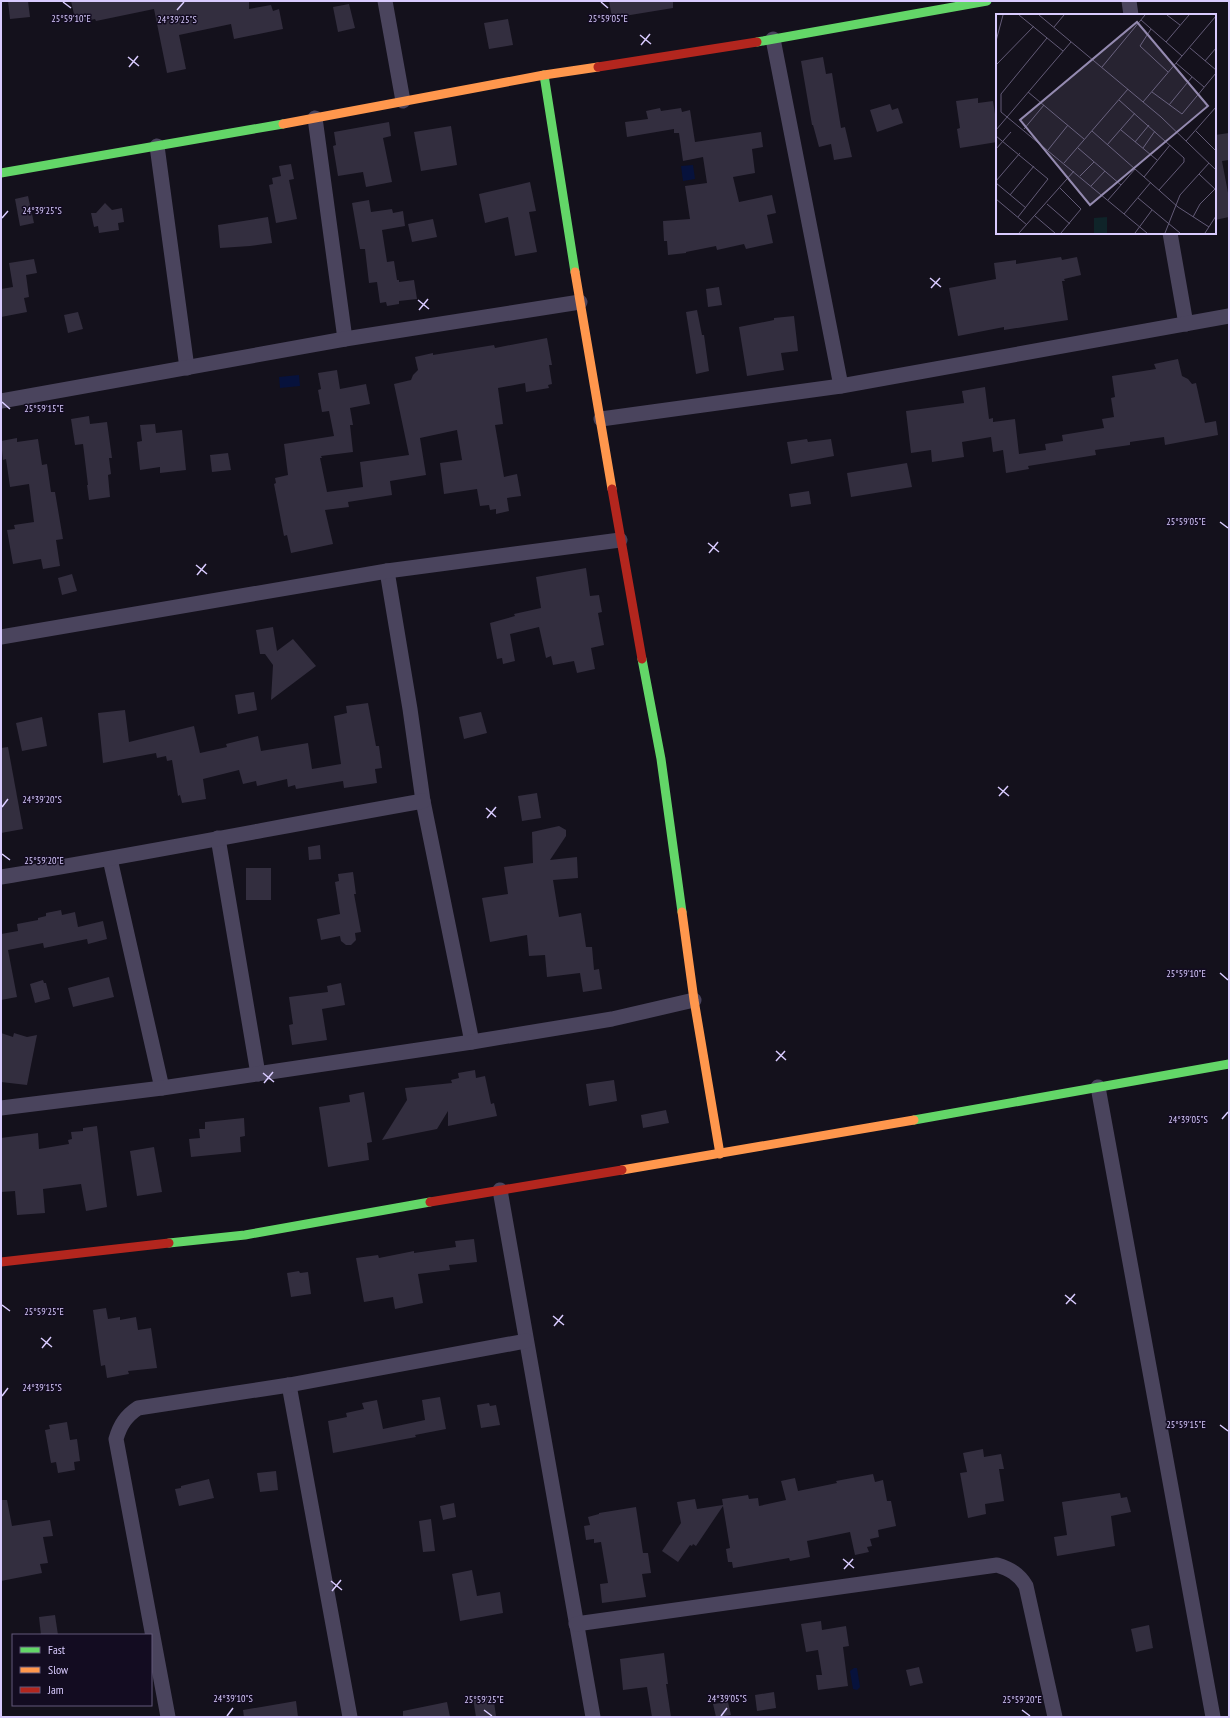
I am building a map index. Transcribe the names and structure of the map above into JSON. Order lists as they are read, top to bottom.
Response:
{
  "legend": ["Fast", "Slow", "Jam"],
  "coordinates": [
    "25°59'05\"E",
    "25°59'10\"E",
    "24°39'25\"S",
    "25°59'15\"E",
    "24°39'20\"S",
    "25°59'20\"E",
    "24°39'05\"S",
    "25°59'25\"E",
    "24°39'15\"S",
    "24°39'10\"S"
  ]
}
